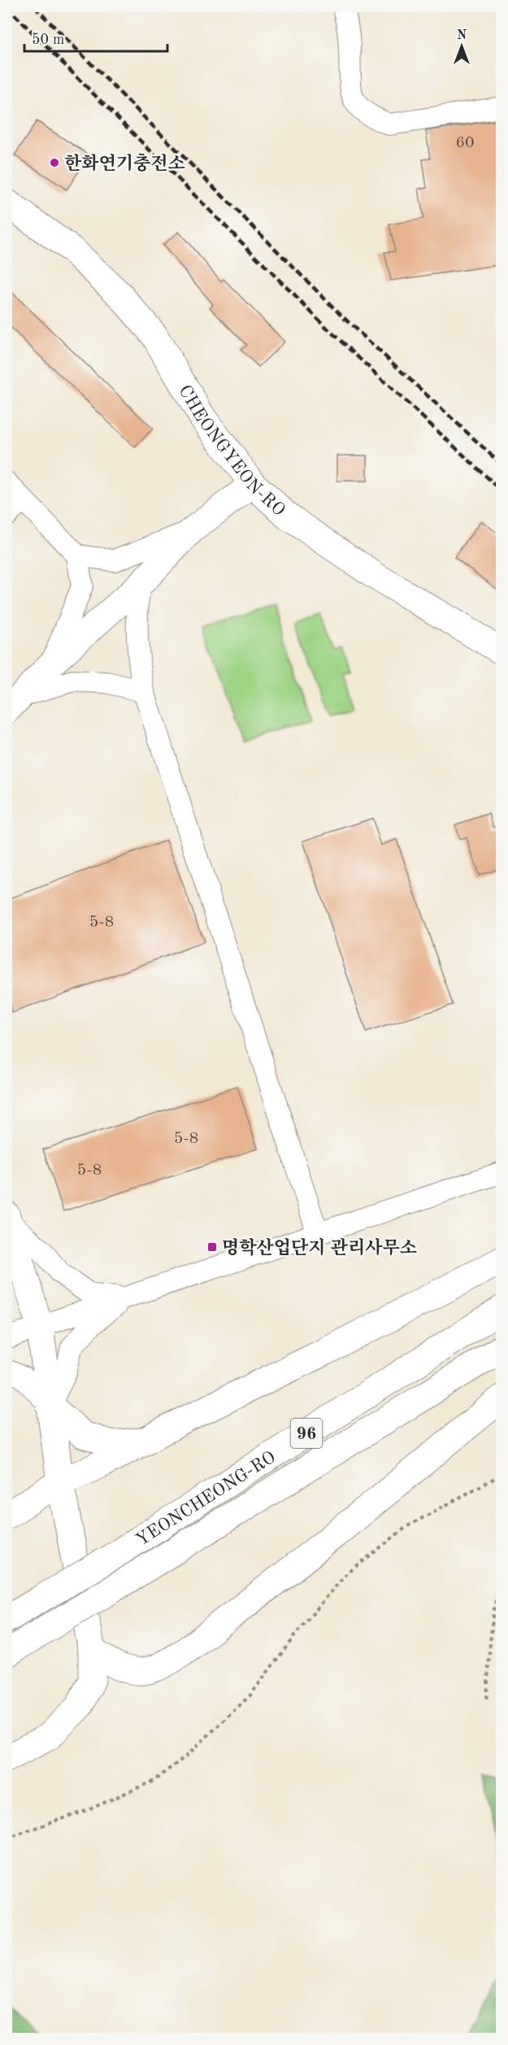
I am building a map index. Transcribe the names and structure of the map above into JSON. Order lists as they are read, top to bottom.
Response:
{
  "streets": {
    "main road": ["CHEONGYEON-RO", "96", "YEONCHEONG-RO"]
  },
  "places": {
    "other": ["한화연기충전소"],
    "transit": ["명학산업단지 관리사무소"]
  },
  "house_numbers": [
    "60",
    "5-8",
    "5-8",
    "5-8"
  ],
  "scale_bar": "50 m",
  "north": "top"
}
